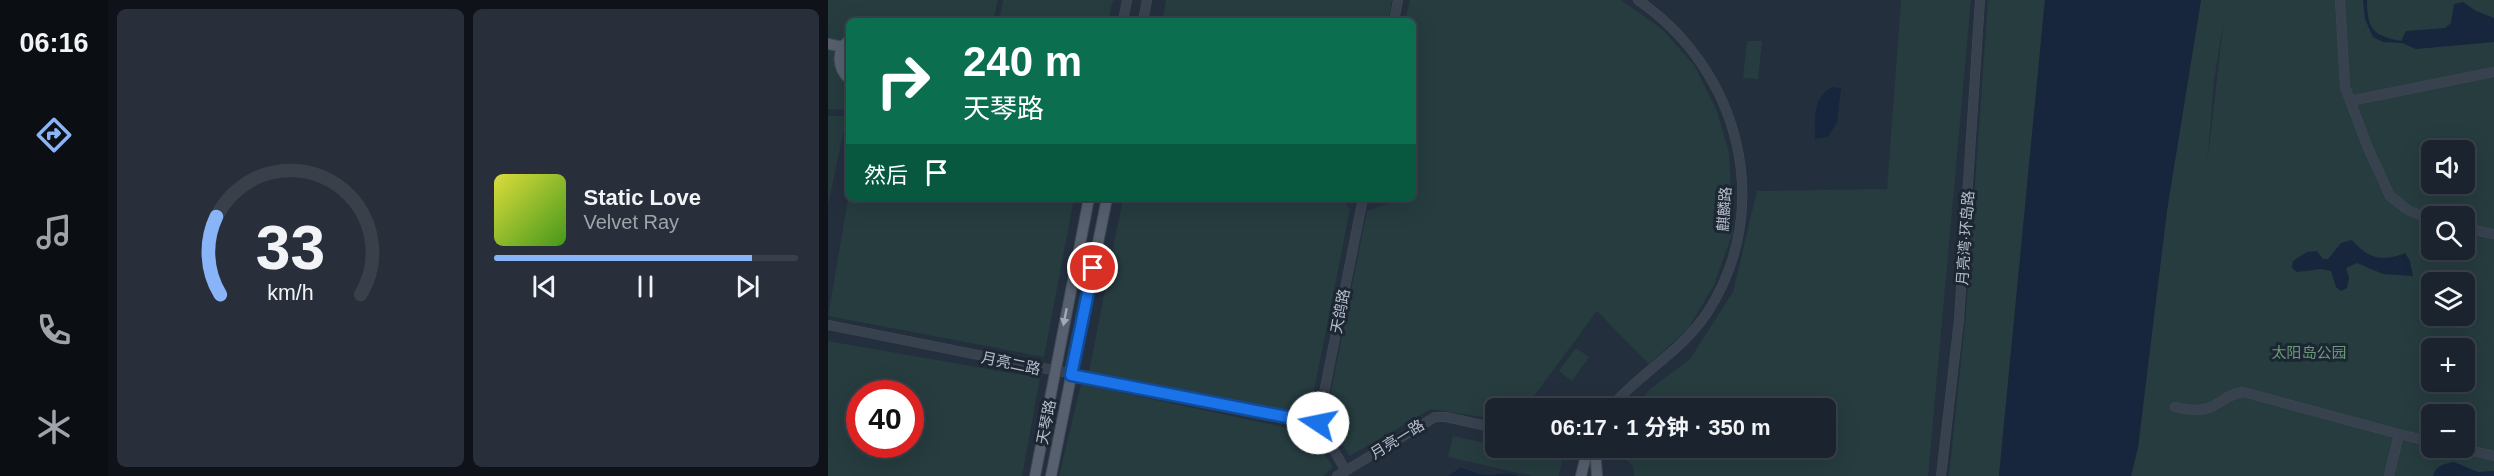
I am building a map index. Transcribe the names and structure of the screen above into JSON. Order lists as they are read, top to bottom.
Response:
{
  "streets": {
    "main road": ["天琴路"],
    "street": [
      "麒麟路",
      "月亮湾·环岛路",
      "天鸽路",
      "月亮二路",
      "月亮一路"
    ]
  },
  "crossings": [
    ["天鸽路", "月亮二路"],
    ["月亮二路", "天琴路"]
  ],
  "parks": ["太阳岛公园"],
  "page": {
    "tabs": "06:16",
    "turn": ["240 m", "天琴路"],
    "map_buttons": ["+", "−"],
    "then": "然后",
    "song": ["Static Love", "Velvet Ray"],
    "limit": "40",
    "trip": "06:17 · 1 分钟 · 350 m",
    "gauge": ["33", "km/h"]
  }
}
